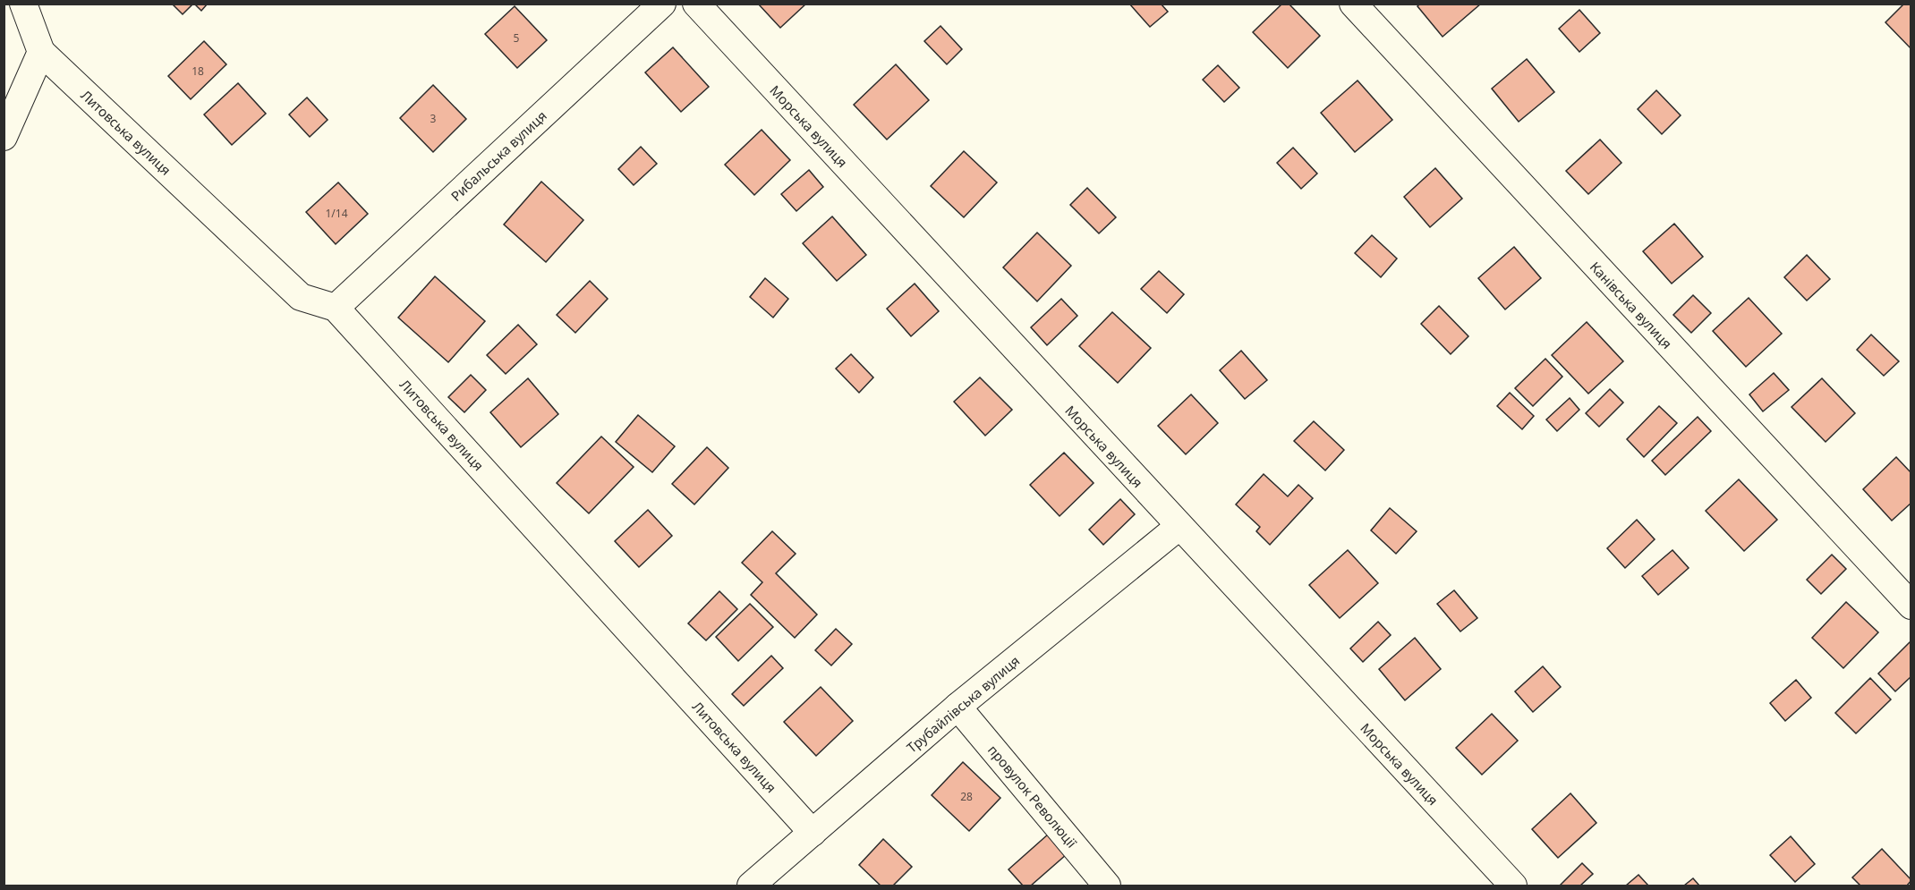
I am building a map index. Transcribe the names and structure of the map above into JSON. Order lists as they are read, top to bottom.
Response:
{
  "streets": {
    "street": [
      "Морська вулиця",
      "Литовська вулиця",
      "Рибальська вулиця",
      "Канівська вулиця",
      "Трубайлівська вулиця",
      "провулок Революції"
    ]
  },
  "crossings": [
    ["Морська вулиця", "Трубайлівська вулиця"],
    ["Литовська вулиця", "Рибальська вулиця"],
    ["Литовська вулиця", "Трубайлівська вулиця"],
    ["Трубайлівська вулиця", "провулок Революції"]
  ],
  "house_numbers": [
    "5",
    "18",
    "3",
    "1/14",
    "28"
  ]
}
